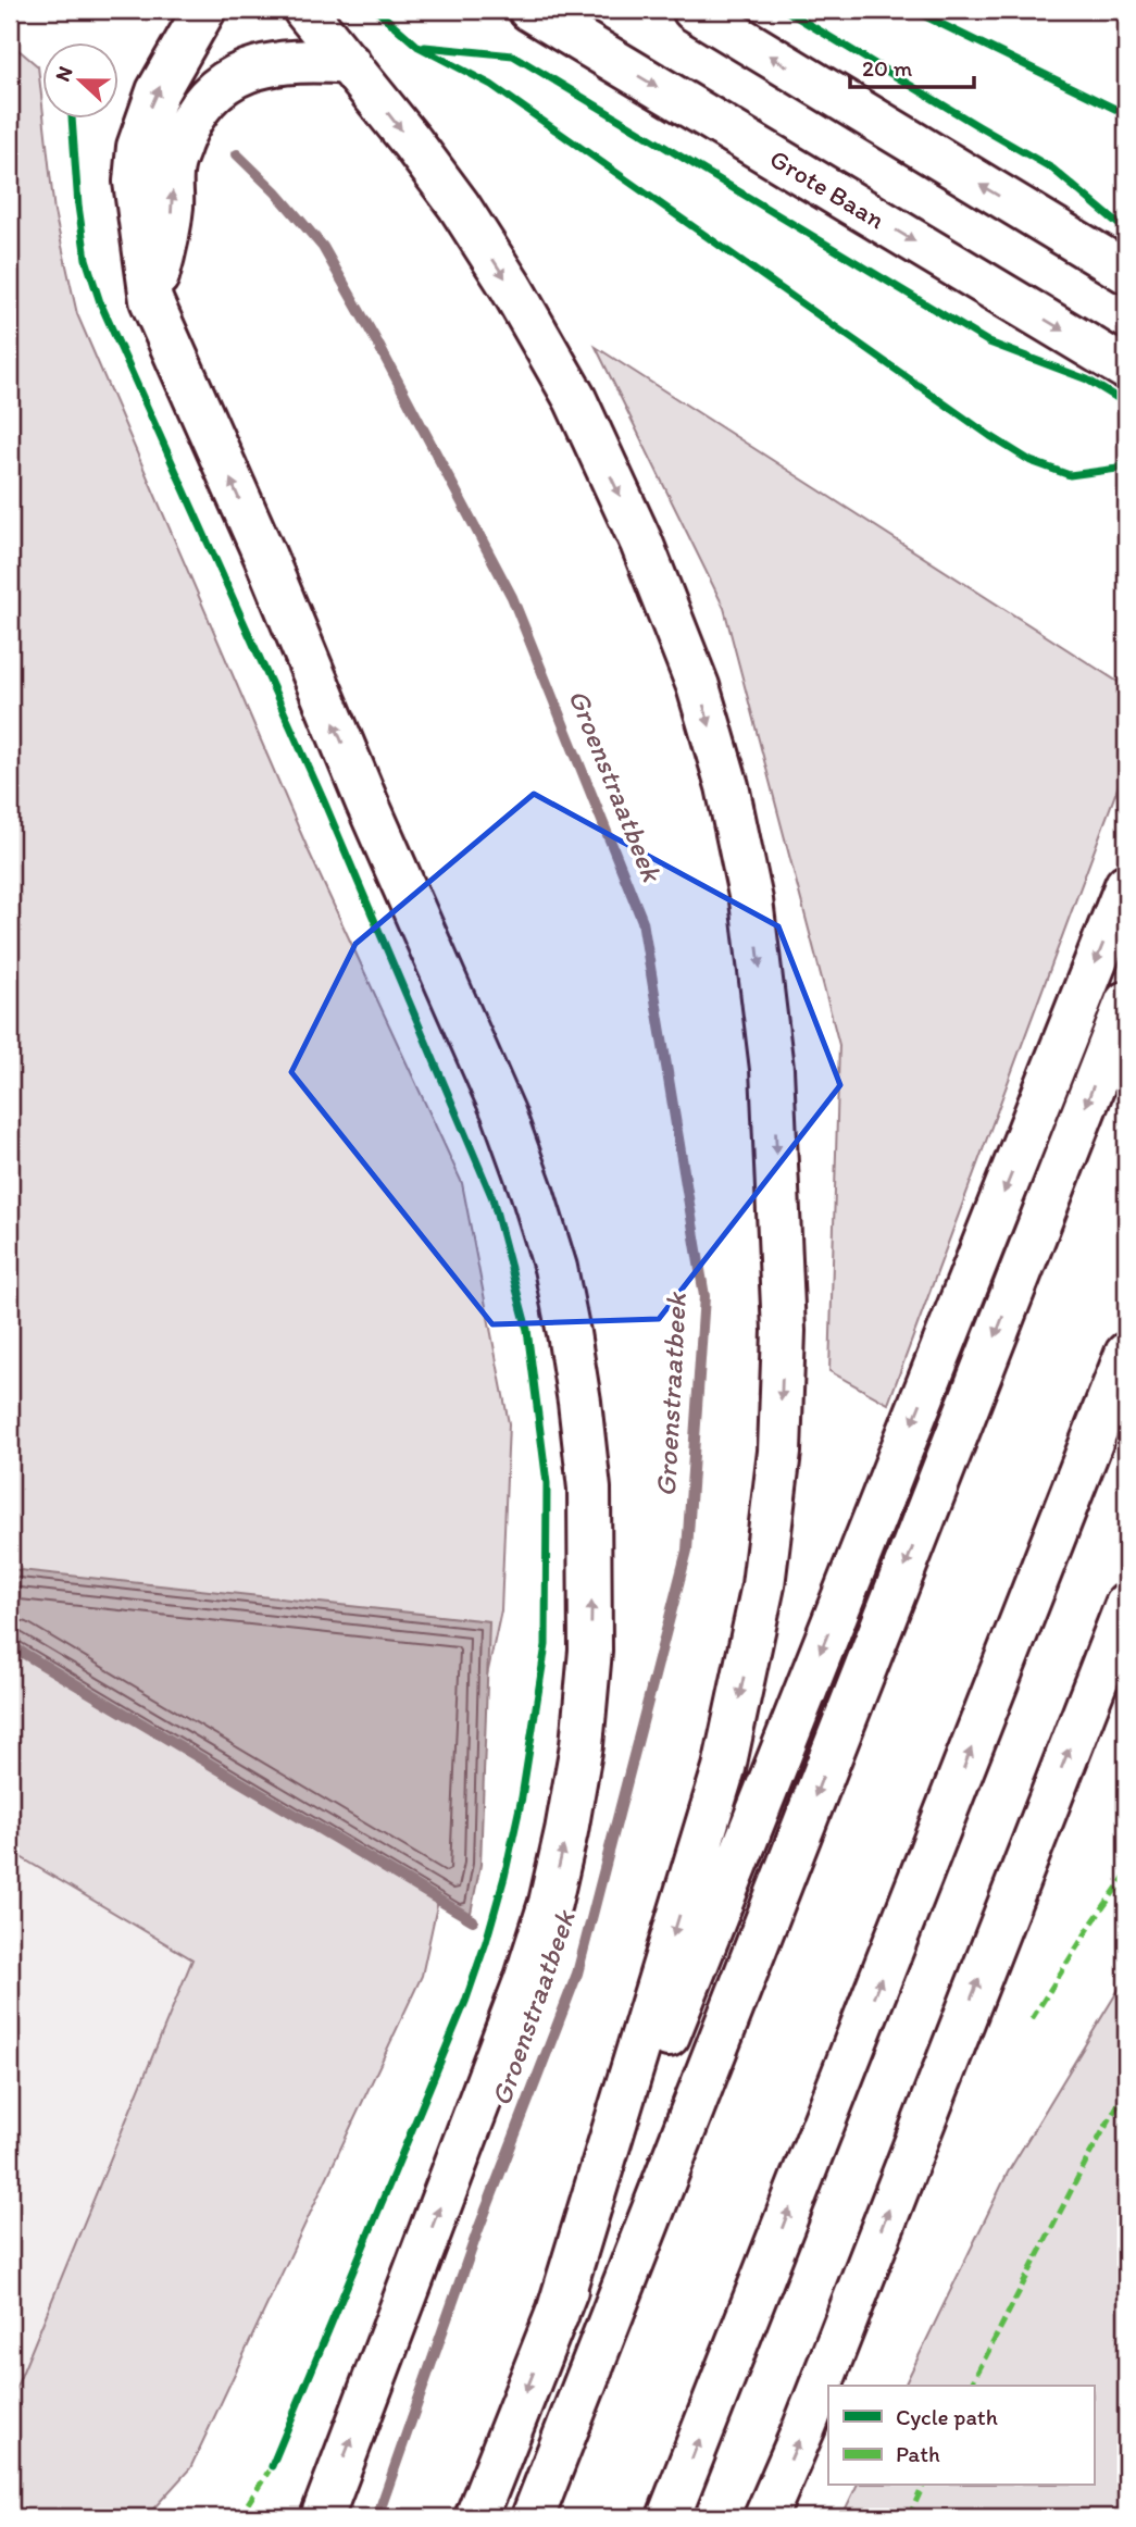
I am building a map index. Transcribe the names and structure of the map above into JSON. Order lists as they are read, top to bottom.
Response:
{
  "streets": {
    "main road": ["Grote Baan"]
  },
  "water": ["Groenstraatbeek"],
  "legend": ["Cycle path", "Path"],
  "scale_bar": "20 m",
  "north": "left"
}
